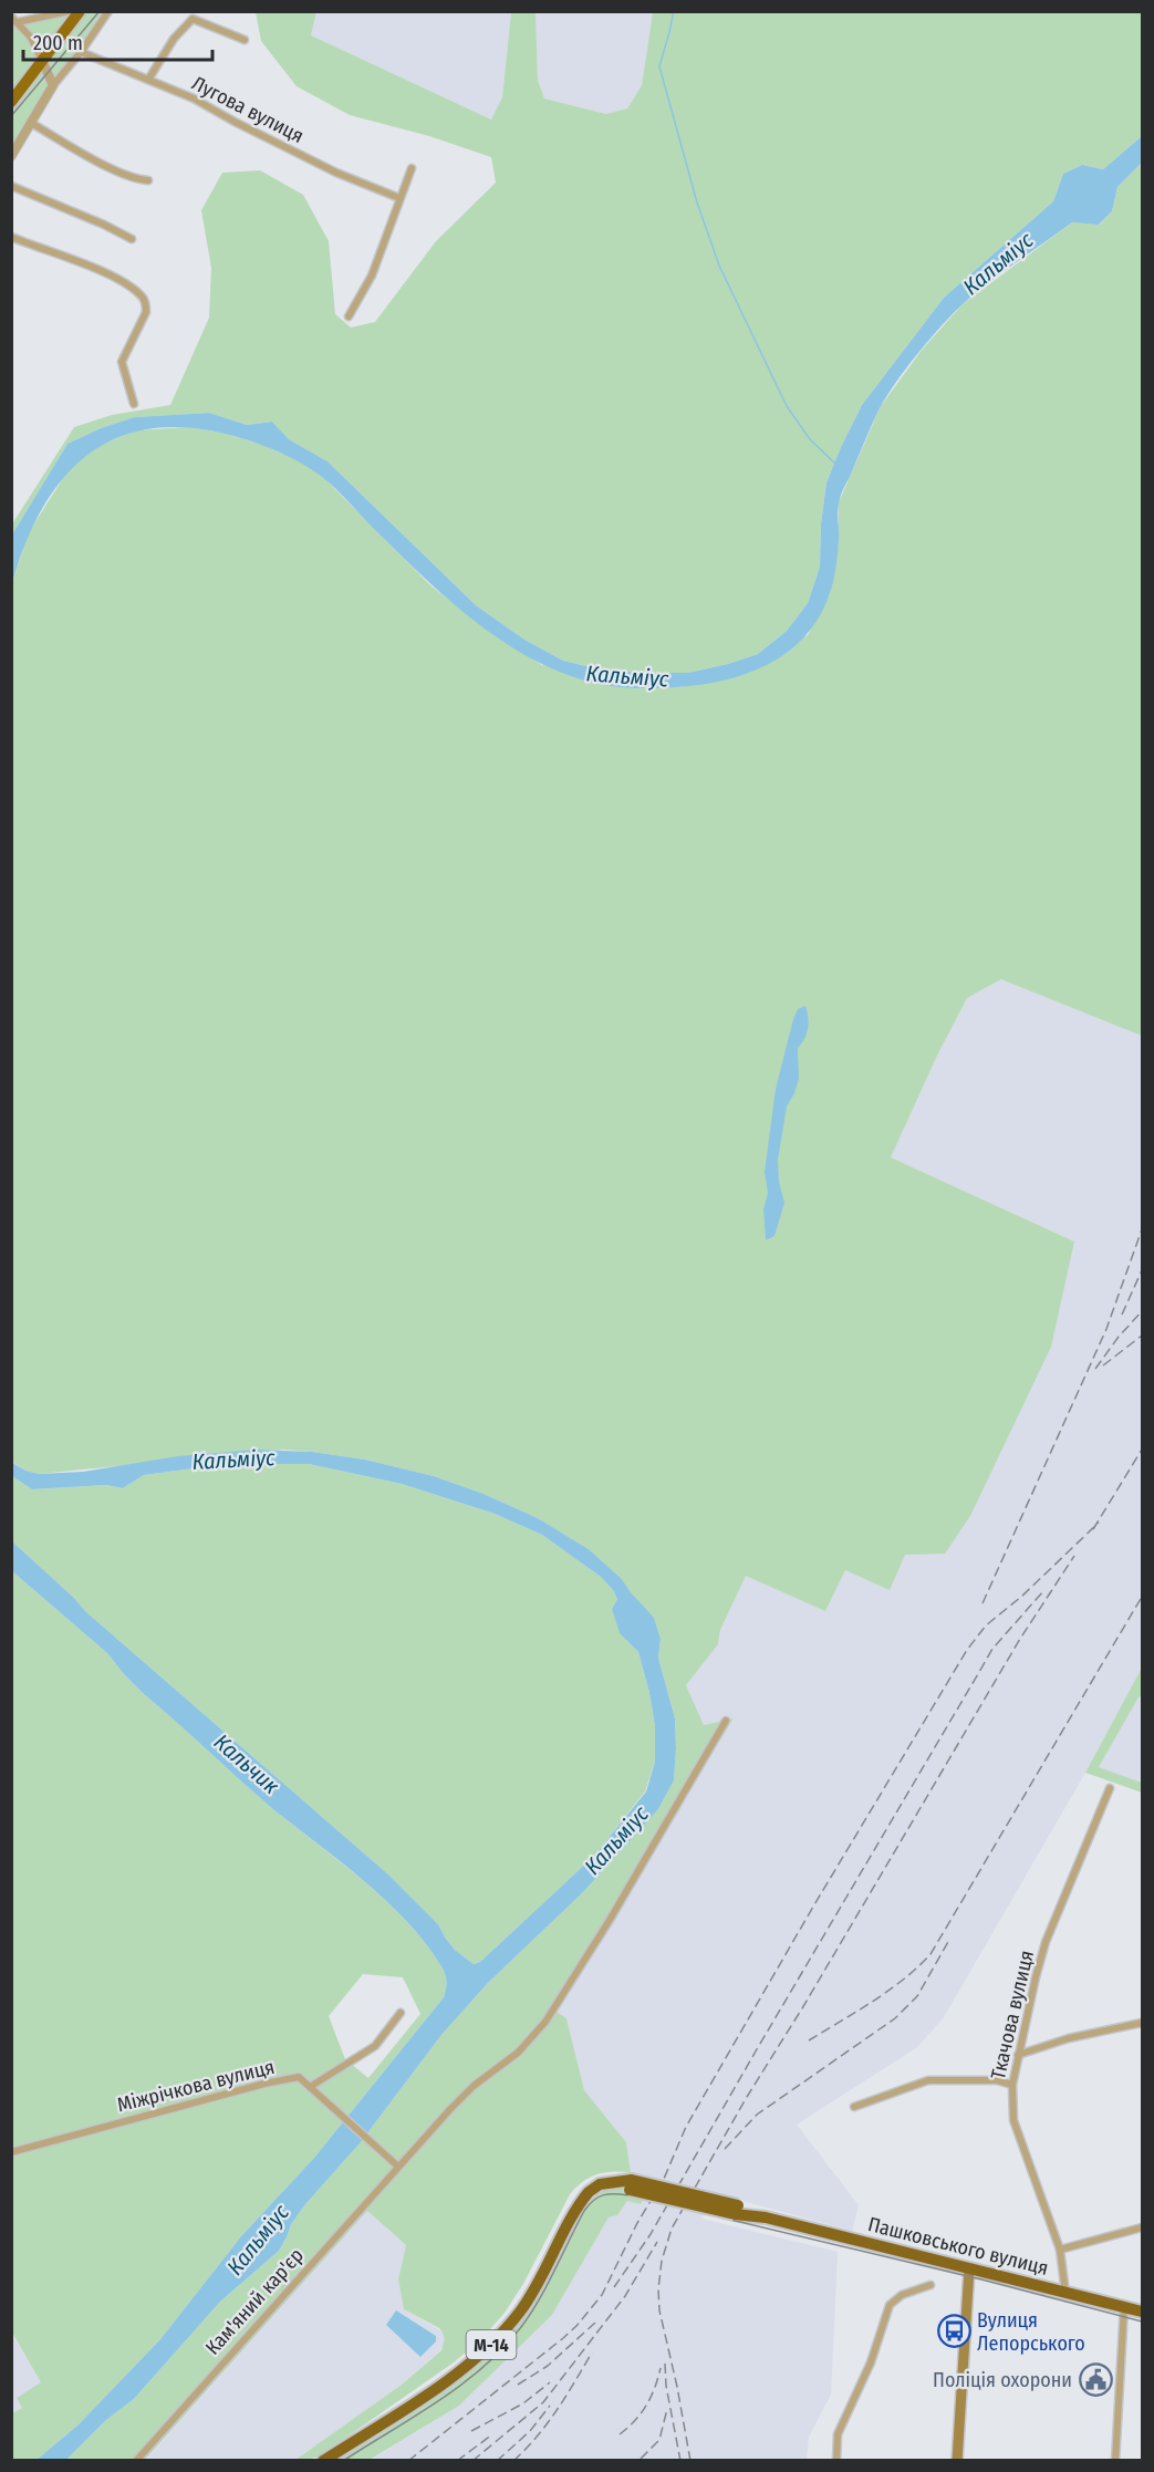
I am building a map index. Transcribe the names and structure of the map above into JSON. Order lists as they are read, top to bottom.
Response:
{
  "streets": {
    "highway": ["Пашковського вулиця", "М-14"],
    "street": [
      "Лугова вулиця",
      "Ткачова вулиця",
      "Міжрічкова вулиця",
      "Кам'яний кар'єр"
    ]
  },
  "crossings": [
    ["Ткачова вулиця", "Пашковського вулиця"]
  ],
  "water": ["Кальміус", "Кальчик"],
  "places": {
    "bus stop": ["Вулиця Лепорського"],
    "public building": ["Поліція охорони"]
  },
  "scale_bar": "200 m"
}
